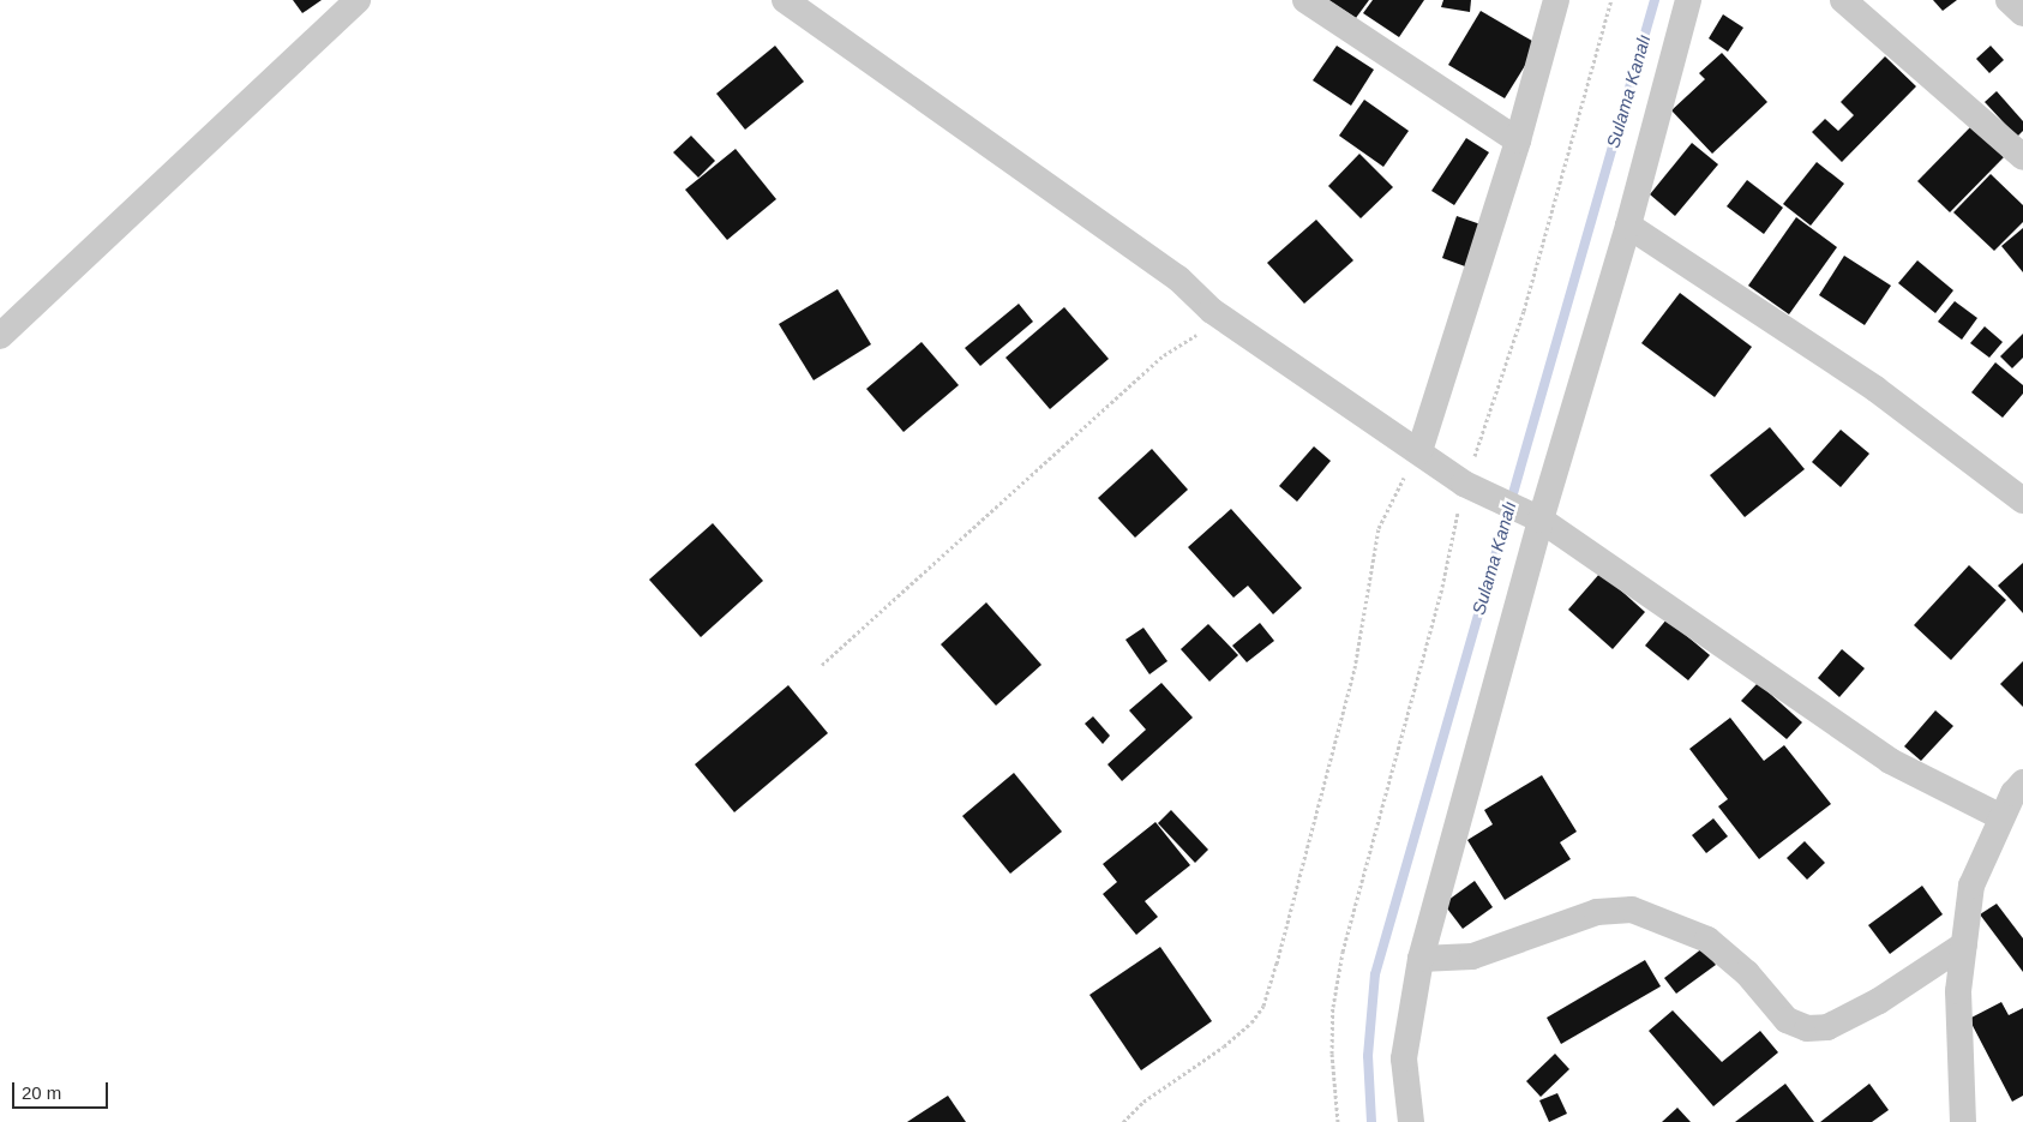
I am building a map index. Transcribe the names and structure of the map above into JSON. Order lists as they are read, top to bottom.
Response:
{
  "water": ["Sulama Kanalı"],
  "scale_bar": "20 m"
}
